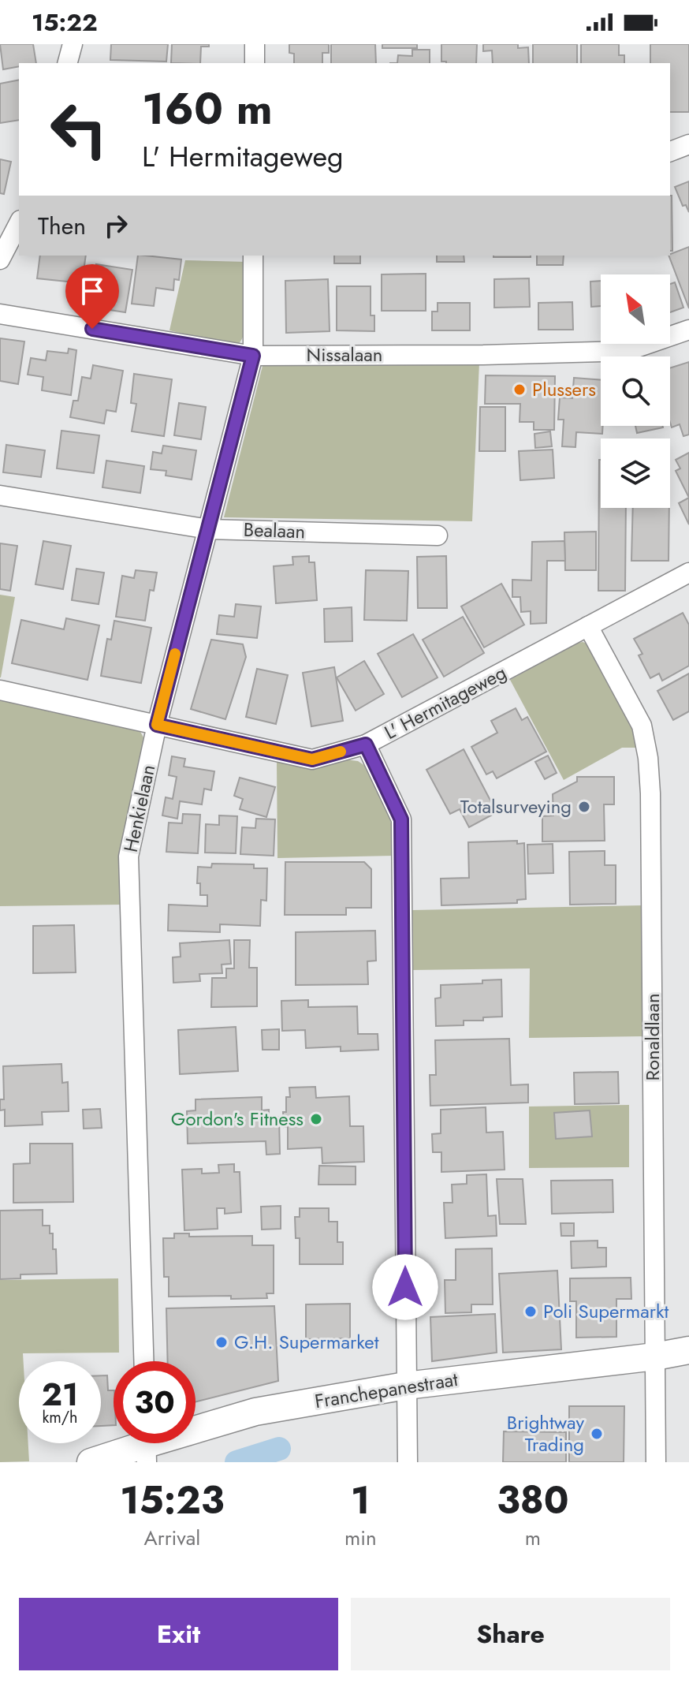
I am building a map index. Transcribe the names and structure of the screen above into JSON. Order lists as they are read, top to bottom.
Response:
{
  "streets": {
    "street": [
      "Nissalaan",
      "Bealaan",
      "L' Hermitageweg",
      "Henkielaan",
      "Ronaldlaan",
      "Franchepanestraat"
    ]
  },
  "crossings": [
    ["Nissalaan", "Henkielaan"],
    ["Bealaan", "Henkielaan"],
    ["L' Hermitageweg", "Henkielaan"],
    ["L' Hermitageweg", "Ronaldlaan"],
    ["Ronaldlaan", "Franchepanestraat"]
  ],
  "places": [
    "Plussers",
    "Totalsurveying",
    "Gordon's Fitness",
    "Poli Supermarkt",
    "G.H. Supermarket",
    "Brightway Trading"
  ],
  "north": "top left",
  "page": {
    "status": "15:22",
    "turn": ["160 m", "L' Hermitageweg"],
    "then": "Then",
    "speed": "21 km/h",
    "limit": "30",
    "eta": [
      "15:23",
      "Arrival",
      "1",
      "min",
      "380",
      "m"
    ],
    "buttons": ["Exit", "Share"]
  }
}
